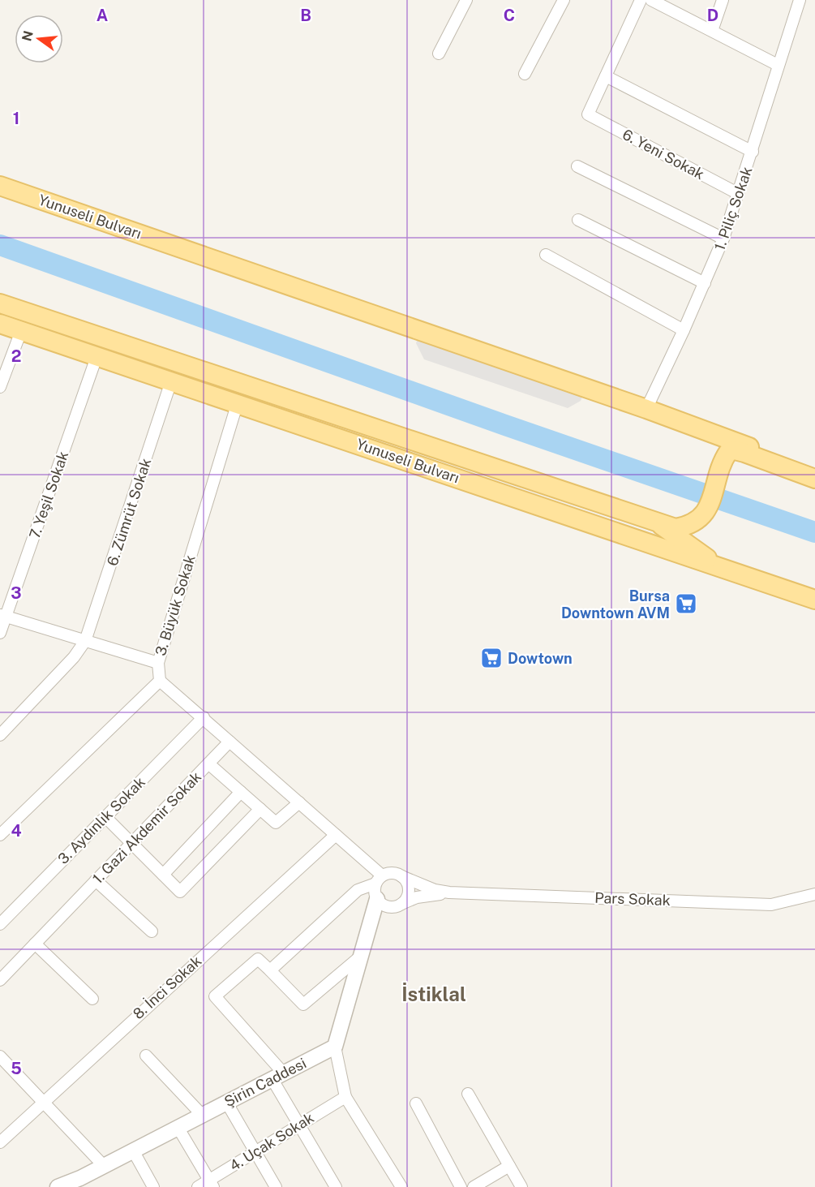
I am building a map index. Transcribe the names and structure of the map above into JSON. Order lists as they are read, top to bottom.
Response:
{
  "streets": {
    "main road": ["Yunuseli Bulvarı"],
    "street": [
      "6. Yeni Sokak",
      "1. Piliç Sokak",
      "7. Yeşil Sokak",
      "6. Zümrüt Sokak",
      "3. Büyük Sokak",
      "3. Aydınlık Sokak",
      "1. Gazi Akdemir Sokak",
      "Pars Sokak",
      "8. İnci Sokak",
      "Şirin Caddesi",
      "4. Uçak Sokak"
    ]
  },
  "crossings": [
    ["6. Yeni Sokak", "1. Piliç Sokak"],
    ["1. Piliç Sokak", "Yunuseli Bulvarı"],
    ["Yunuseli Bulvarı", "7. Yeşil Sokak"],
    ["Yunuseli Bulvarı", "6. Zümrüt Sokak"],
    ["Yunuseli Bulvarı", "3. Büyük Sokak"]
  ],
  "districts": ["İstiklal"],
  "places": {
    "supermarket": ["Bursa Downtown AVM", "Dowtown"]
  },
  "north": "left",
  "grid": {
    "columns": [
      "A",
      "B",
      "C",
      "D"
    ],
    "rows": [
      "1",
      "2",
      "3",
      "4",
      "5"
    ]
  }
}
